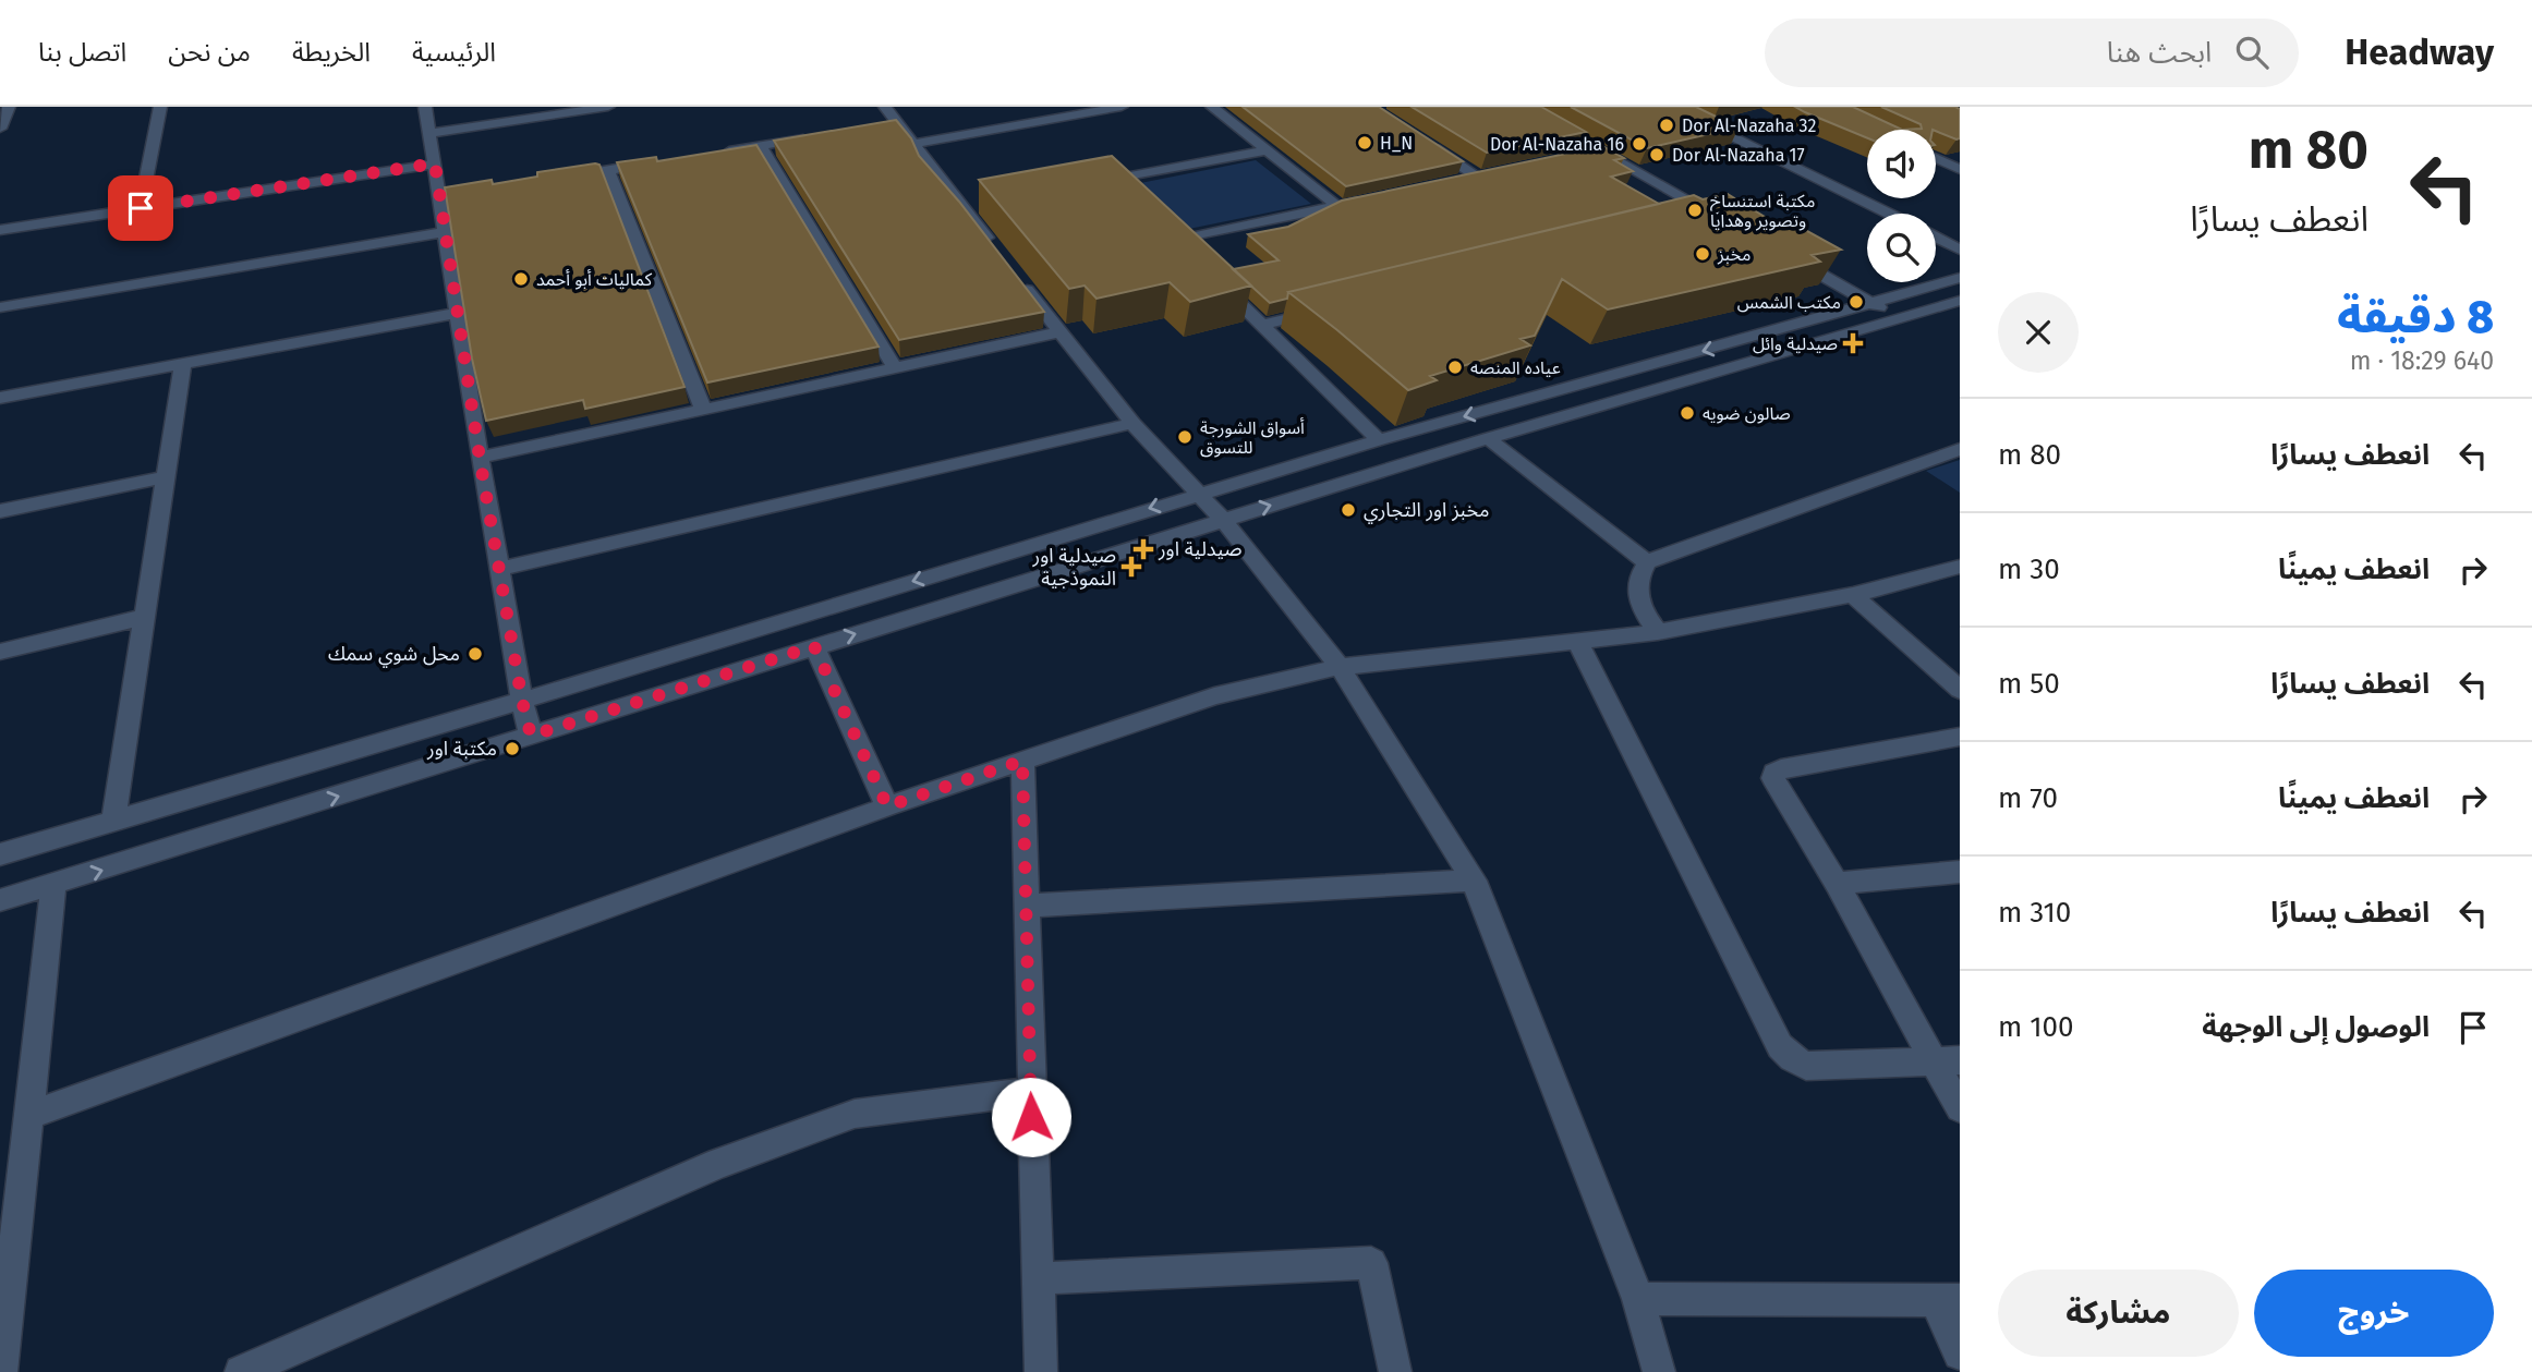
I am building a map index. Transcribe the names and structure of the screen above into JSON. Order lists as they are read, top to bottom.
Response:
{
  "places": {
    "other": [
      "Dor Al-Nazaha 32",
      "H_N",
      "Dor Al-Nazaha 16",
      "Dor Al-Nazaha 17",
      "مكتبة استنساخ وتصوير وهدايا",
      "مخبز",
      "كماليات أبو أحمد",
      "مكتب الشمس",
      "عياده المنصه",
      "صالون ضويه",
      "أسواق الشورجة للتسوق",
      "مخبز اور التجاري",
      "محل شوي سمك",
      "مكتبة اور"
    ],
    "health": ["صيدلية وائل", "صيدلية اور", "صيدلية اور النموذجية"]
  },
  "page": {
    "header": "Headway",
    "search": "ابحث هنا",
    "nav": [
      "الرئيسية",
      "الخريطة",
      "من نحن",
      "اتصل بنا"
    ],
    "turn": ["80 m", "انعطف يسارًا"],
    "heading": ["8 دقيقة", "640 m · 18:29"],
    "list": [
      {
        "name": "انعطف يسارًا",
        "value": "80 m"
      },
      {
        "name": "انعطف يمينًا",
        "value": "30 m"
      },
      {
        "name": "انعطف يسارًا",
        "value": "50 m"
      },
      {
        "name": "انعطف يمينًا",
        "value": "70 m"
      },
      {
        "name": "انعطف يسارًا",
        "value": "310 m"
      },
      {
        "name": "الوصول إلى الوجهة",
        "value": "100 m"
      }
    ],
    "buttons": ["خروج", "مشاركة"]
  }
}
